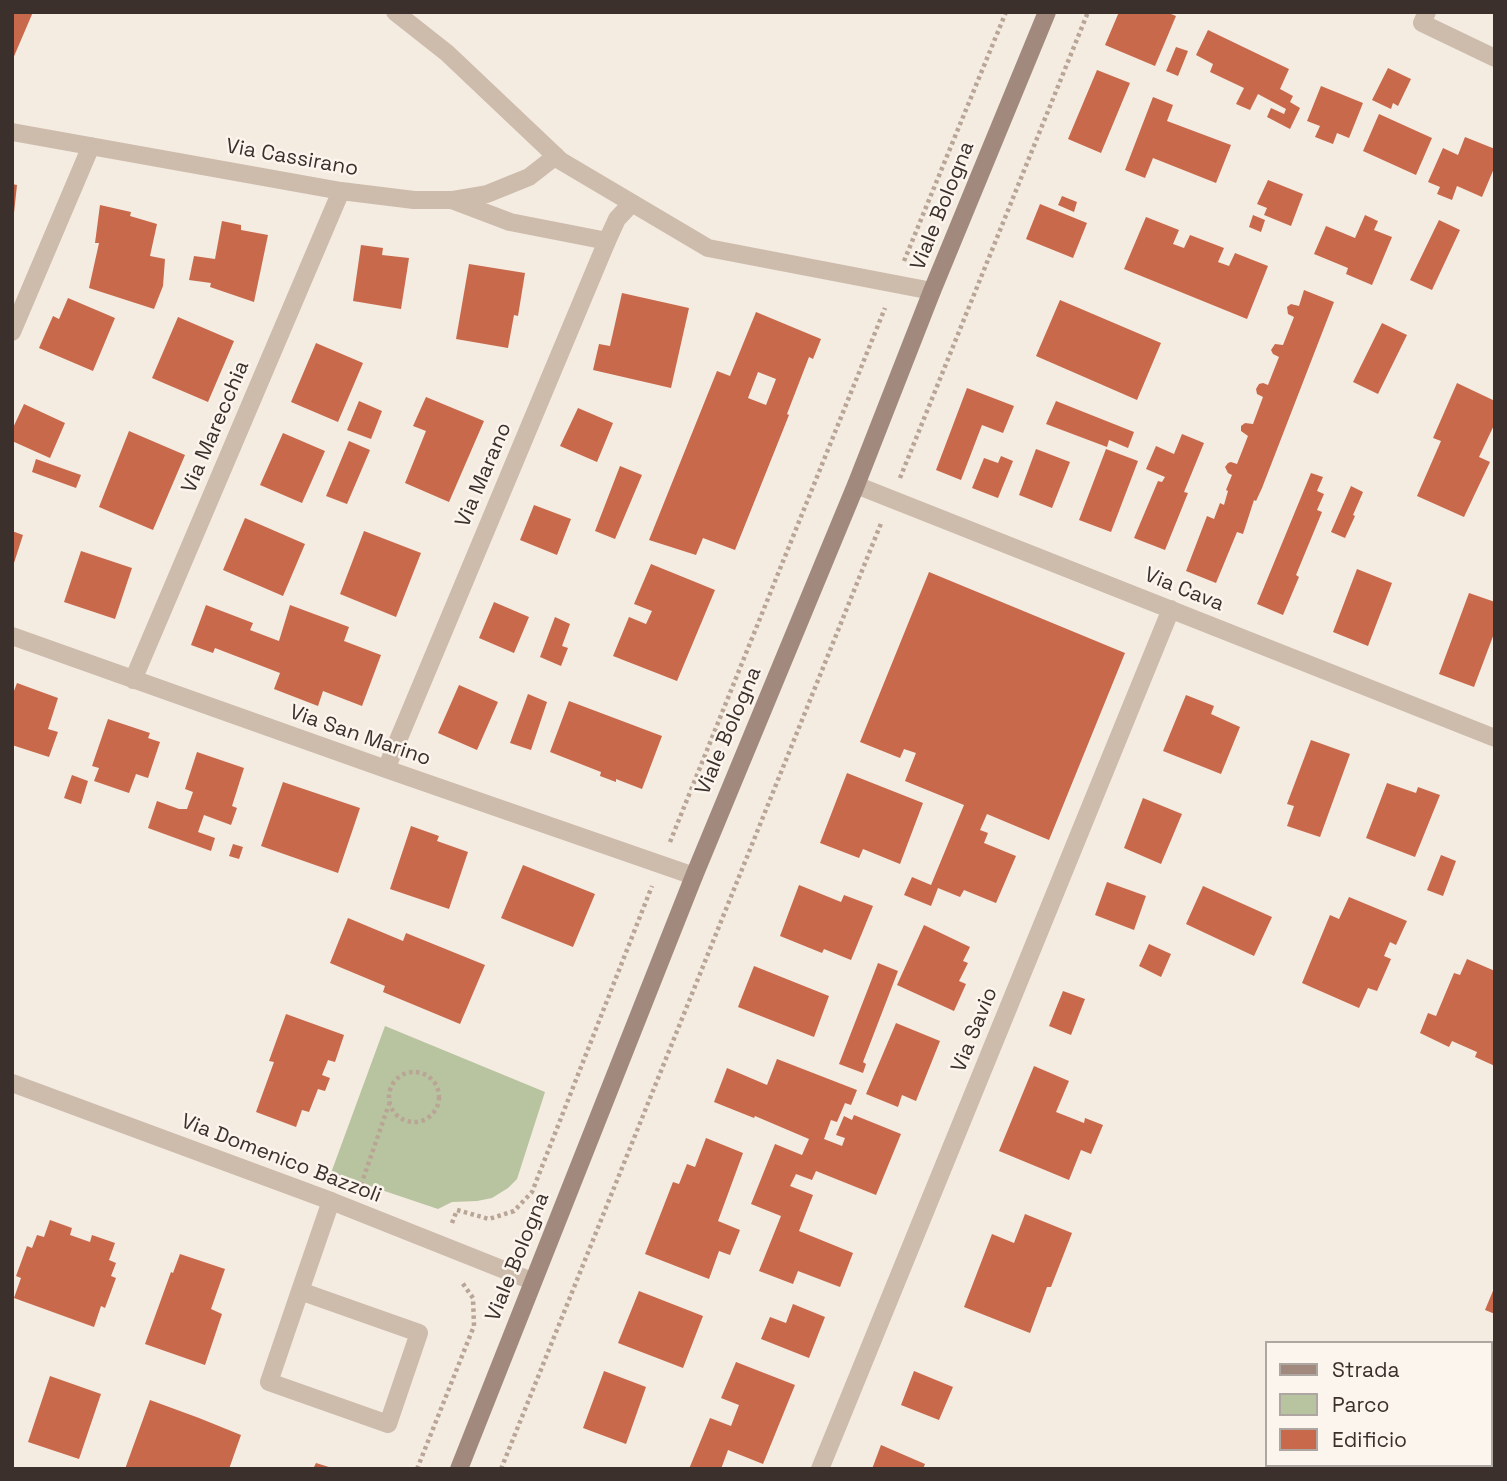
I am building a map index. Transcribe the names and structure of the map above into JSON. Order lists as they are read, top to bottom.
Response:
{
  "streets": {
    "main road": ["Viale Bologna"],
    "street": [
      "Via Cassirano",
      "Via Marecchia",
      "Via Marano",
      "Via Cava",
      "Via San Marino",
      "Via Savio",
      "Via Domenico Bazzoli"
    ]
  },
  "crossings": [
    ["Via Cassirano", "Via Marecchia"],
    ["Viale Bologna", "Via Cava"],
    ["Viale Bologna", "Via San Marino"],
    ["Viale Bologna", "Via Domenico Bazzoli"],
    ["Via Marecchia", "Via San Marino"],
    ["Via Marano", "Via San Marino"],
    ["Via Cava", "Via Savio"]
  ],
  "legend": ["Strada", "Parco", "Edificio"]
}
